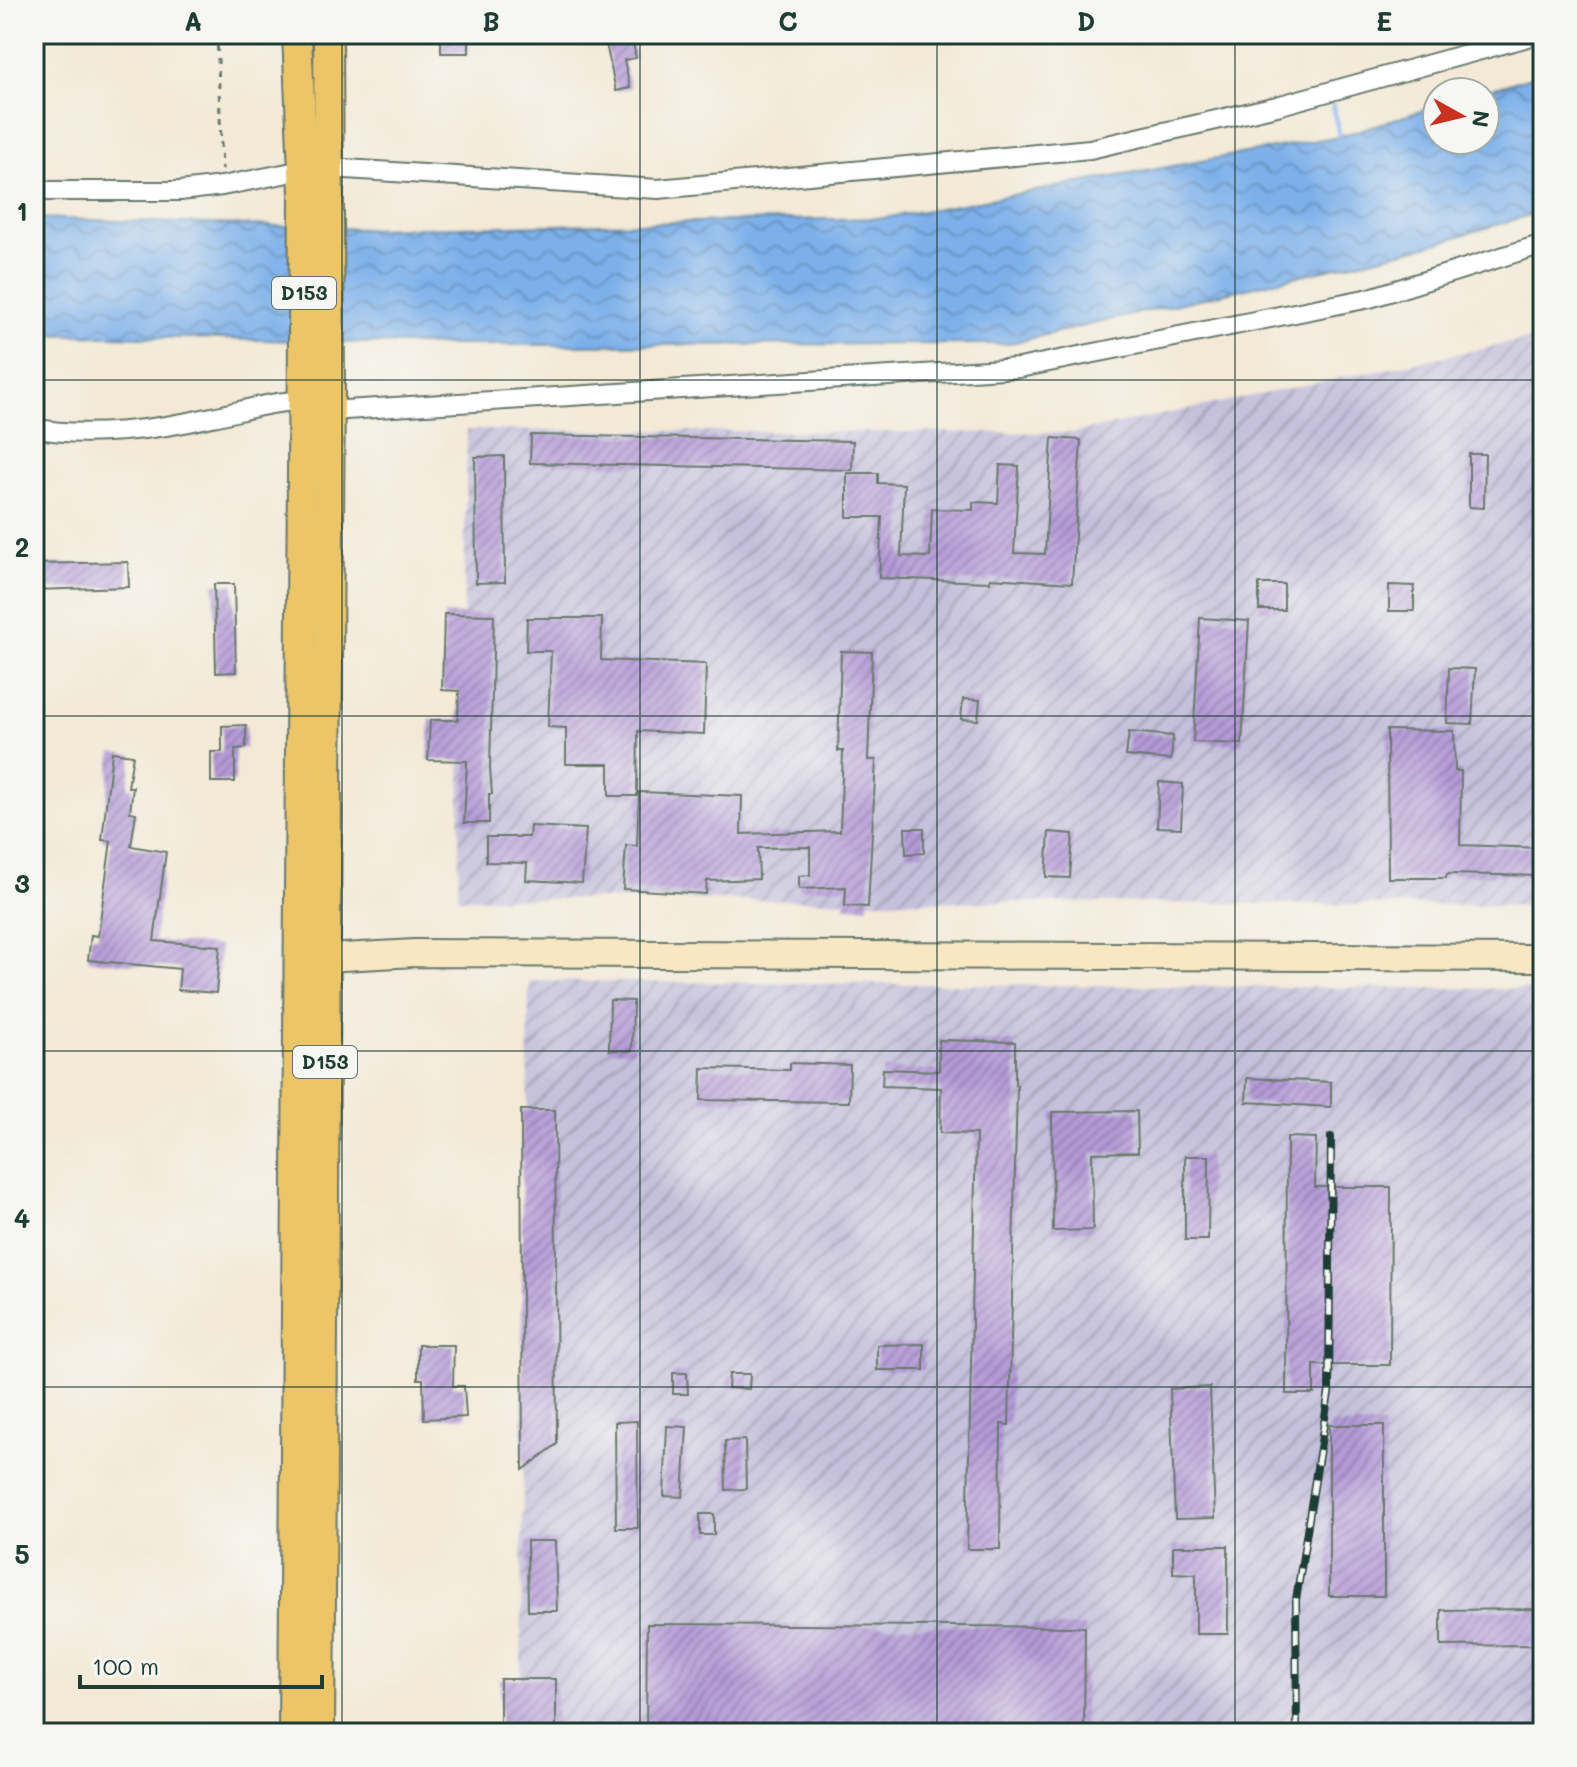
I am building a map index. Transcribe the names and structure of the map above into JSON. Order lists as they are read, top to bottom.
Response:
{
  "streets": {
    "main road": ["D153"]
  },
  "scale_bar": "100 m",
  "north": "right",
  "grid": {
    "columns": [
      "A",
      "B",
      "C",
      "D",
      "E"
    ],
    "rows": [
      "1",
      "2",
      "3",
      "4",
      "5"
    ]
  }
}
